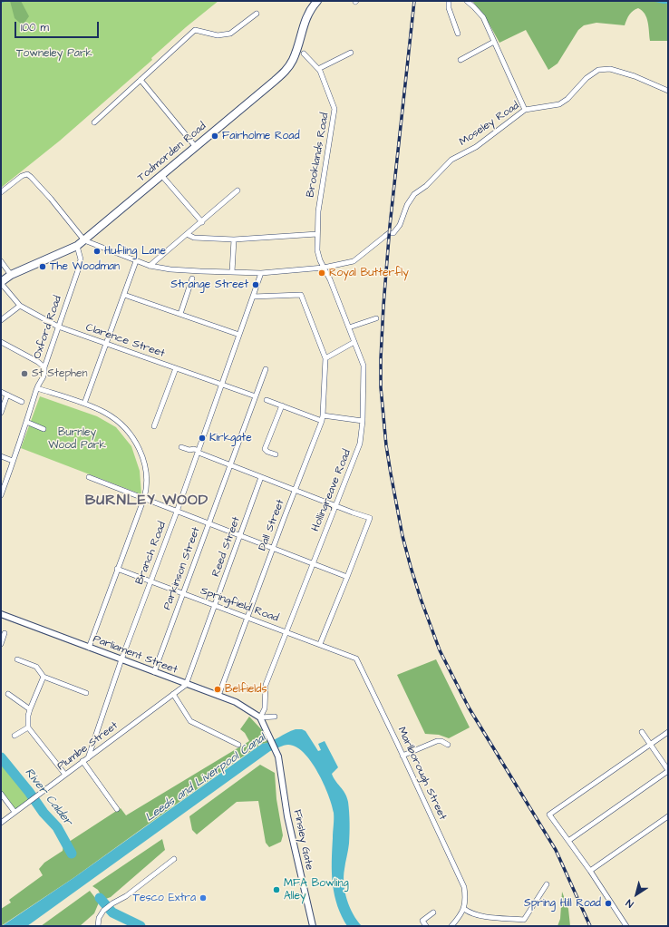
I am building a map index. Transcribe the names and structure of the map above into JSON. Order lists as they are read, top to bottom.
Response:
{
  "streets": {
    "highway": ["Todmorden Road"],
    "street": [
      "Moseley Road",
      "Brooklands Road",
      "Oxford Road",
      "Clarence Street",
      "Hollingreave Road",
      "Dall Street",
      "Reed Street",
      "Branch Road",
      "Parkinson Street",
      "Springfield Road",
      "Parliament Street",
      "Plumbe Street",
      "Marlborough Street",
      "Finsley Gate"
    ]
  },
  "crossings": [
    ["Moseley Road", "Brooklands Road"],
    ["Moseley Road", "Hollingreave Road"],
    ["Todmorden Road", "Oxford Road"],
    ["Todmorden Road", "Clarence Street"],
    ["Brooklands Road", "Hollingreave Road"],
    ["Oxford Road", "Clarence Street"],
    ["Clarence Street", "Branch Road"],
    ["Clarence Street", "Parkinson Street"],
    ["Hollingreave Road", "Springfield Road"],
    ["Hollingreave Road", "Parliament Street"],
    ["Hollingreave Road", "Finsley Gate"],
    ["Dall Street", "Springfield Road"],
    ["Dall Street", "Parliament Street"],
    ["Reed Street", "Springfield Road"],
    ["Reed Street", "Parliament Street"],
    ["Reed Street", "Plumbe Street"],
    ["Branch Road", "Springfield Road"],
    ["Branch Road", "Parliament Street"],
    ["Branch Road", "Plumbe Street"],
    ["Parkinson Street", "Springfield Road"],
    ["Parkinson Street", "Parliament Street"],
    ["Springfield Road", "Marlborough Street"],
    ["Parliament Street", "Plumbe Street"],
    ["Parliament Street", "Finsley Gate"]
  ],
  "districts": ["BURNLEY WOOD"],
  "water": ["Leeds and Liverpool Canal", "River Calder"],
  "parks": ["Towneley Park", "Burnley Wood Park"],
  "places": [
    "Fairholme Road",
    "Hufling Lane",
    "The Woodman",
    "Royal Butterfly",
    "Strange Street",
    "St Stephen",
    "Kirkgate",
    "Belfields",
    "MFA Bowling Alley",
    "Tesco Extra",
    "Spring Hill Road"
  ],
  "scale_bar": "100 m",
  "north": "bottom left"
}
